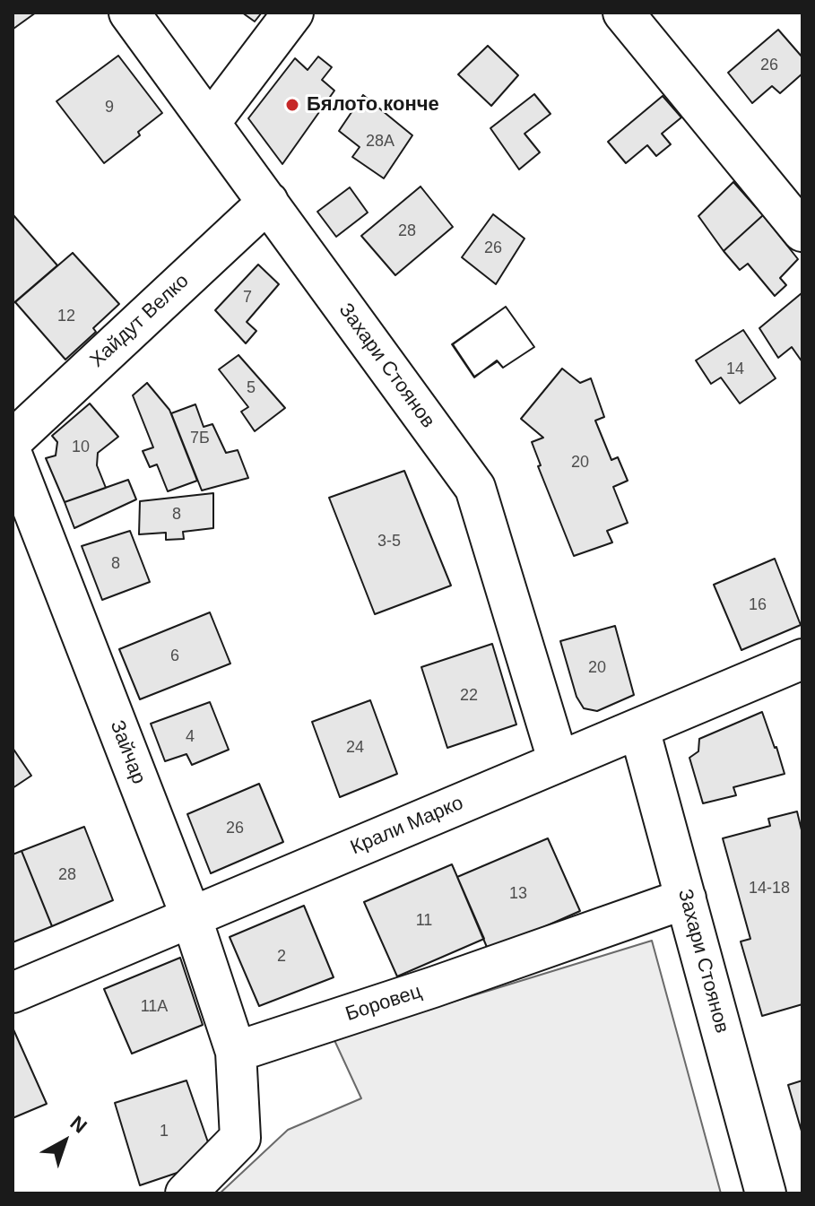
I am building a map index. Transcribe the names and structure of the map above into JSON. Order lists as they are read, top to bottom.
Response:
{
  "streets": {
    "street": [
      "Хайдут Велко",
      "Захари Стоянов",
      "Зайчар",
      "Крали Марко",
      "Боровец"
    ]
  },
  "crossings": [
    ["Хайдут Велко", "Захари Стоянов"],
    ["Захари Стоянов", "Крали Марко"],
    ["Захари Стоянов", "Боровец"],
    ["Зайчар", "Крали Марко"],
    ["Зайчар", "Боровец"]
  ],
  "places": ["Бялото конче"],
  "house_numbers": [
    "26",
    "9",
    "28А",
    "28",
    "26",
    "7",
    "12",
    "14",
    "5",
    "7Б",
    "10",
    "20",
    "8",
    "3-5",
    "8",
    "16",
    "6",
    "20",
    "22",
    "4",
    "24",
    "26",
    "28",
    "14-18",
    "13",
    "11",
    "2",
    "11А",
    "1"
  ],
  "north": "top right"
}
